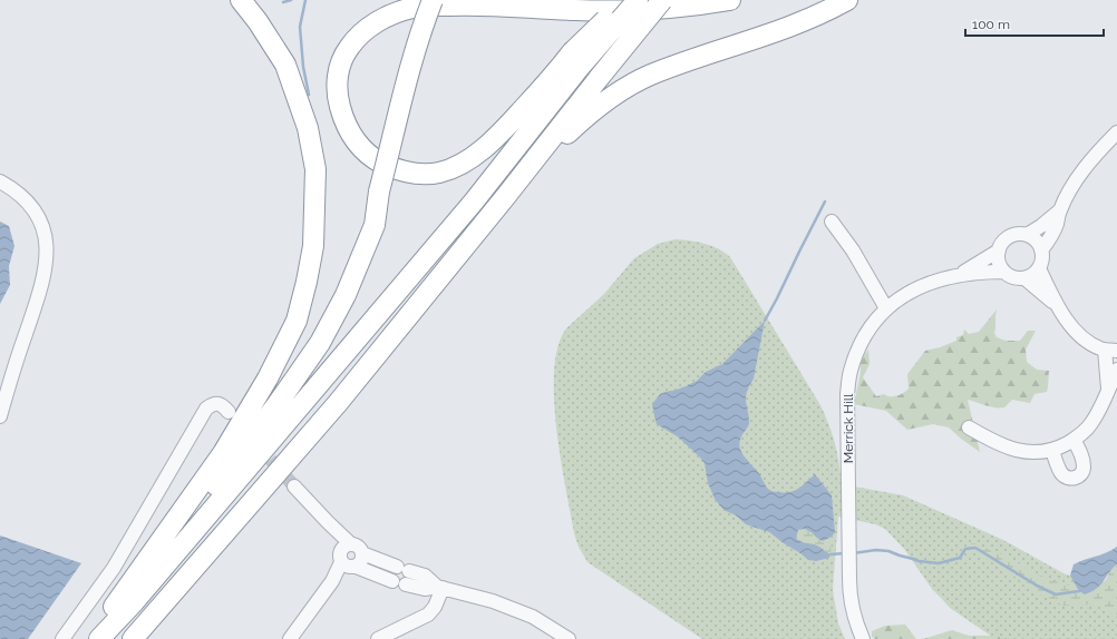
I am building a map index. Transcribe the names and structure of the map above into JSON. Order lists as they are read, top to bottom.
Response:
{
  "streets": {
    "street": ["Merrick Hill"]
  },
  "scale_bar": "100 m"
}
